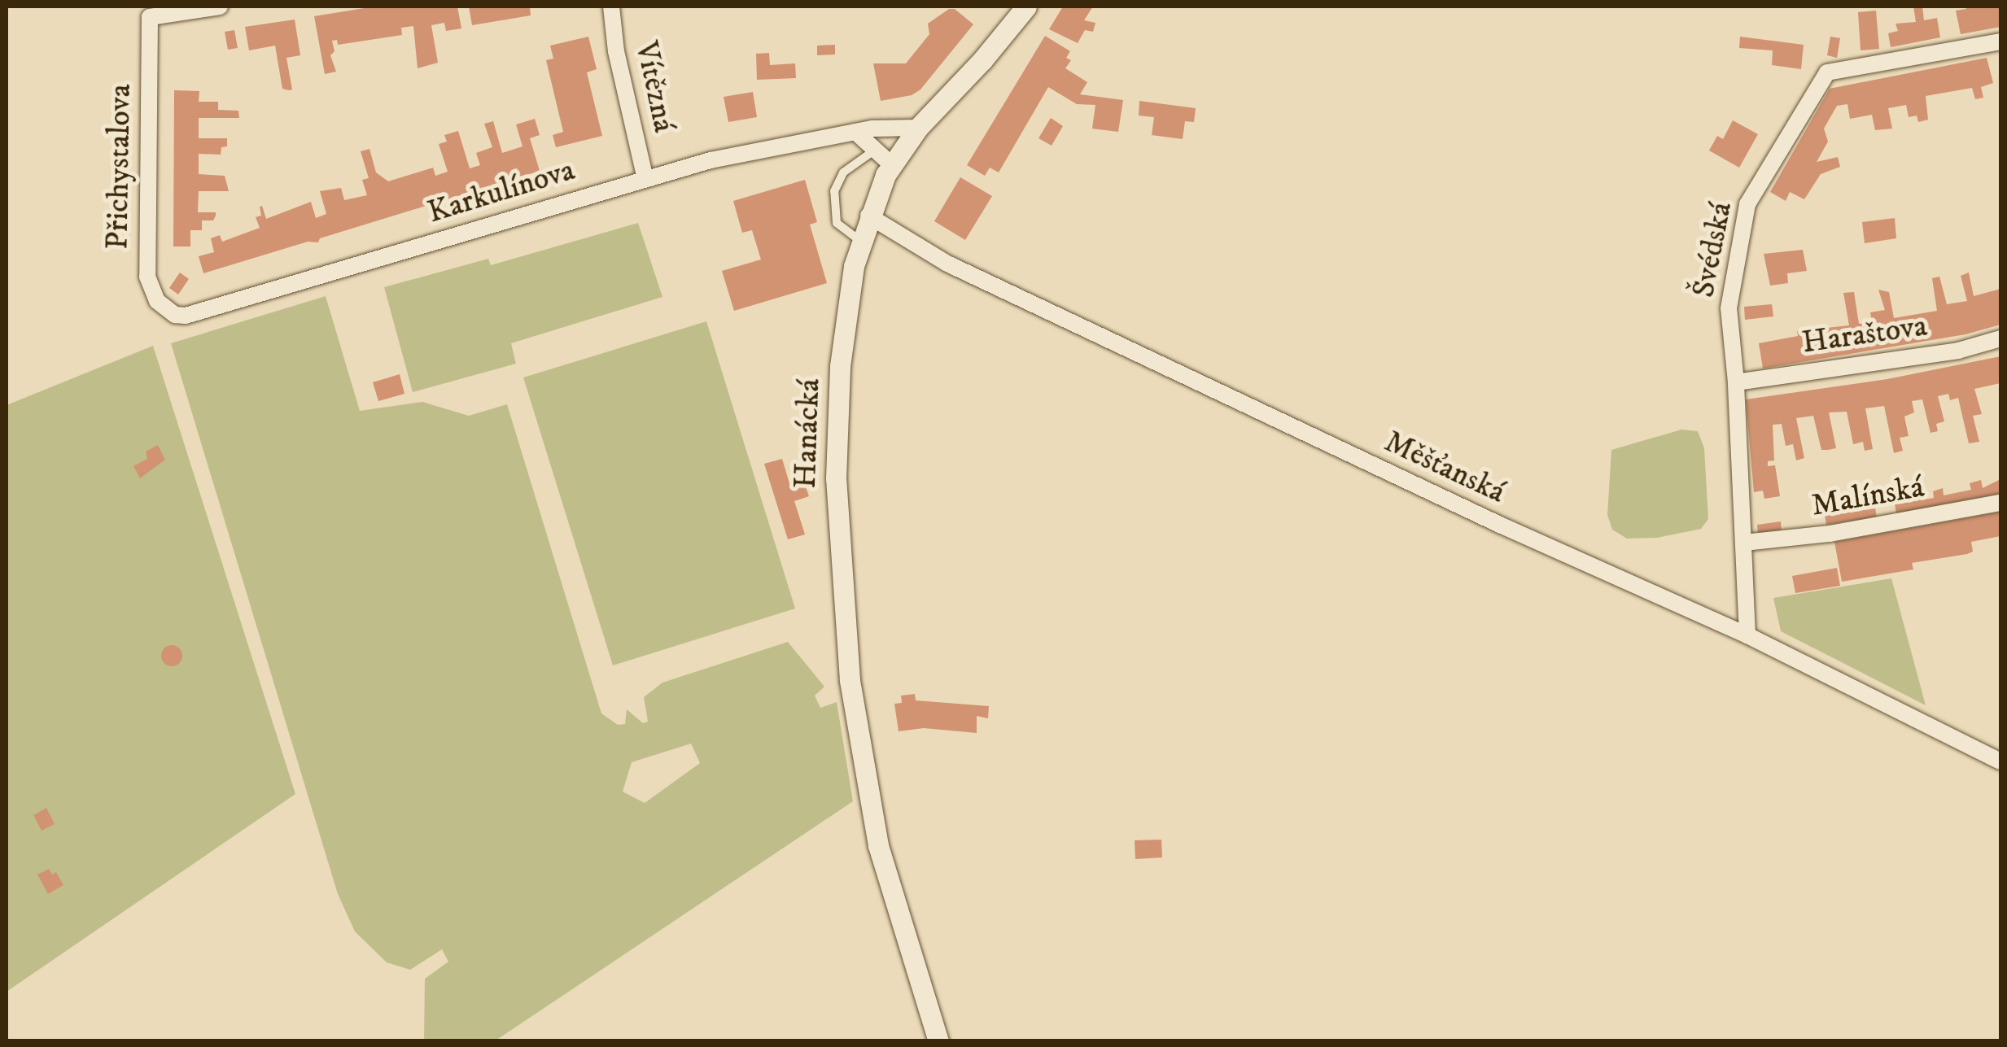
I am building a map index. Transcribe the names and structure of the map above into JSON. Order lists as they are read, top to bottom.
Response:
{
  "streets": {
    "street": [
      "Vítězná",
      "Přichystalova",
      "Karkulínova",
      "Švédská",
      "Haraštova",
      "Hanácká",
      "Měšťanská",
      "Malínská"
    ]
  },
  "crossings": [
    ["Vítězná", "Karkulínova"],
    ["Přichystalova", "Karkulínova"],
    ["Karkulínova", "Hanácká"],
    ["Švédská", "Haraštova"],
    ["Švédská", "Měšťanská"],
    ["Švédská", "Malínská"],
    ["Hanácká", "Měšťanská"]
  ]
}
